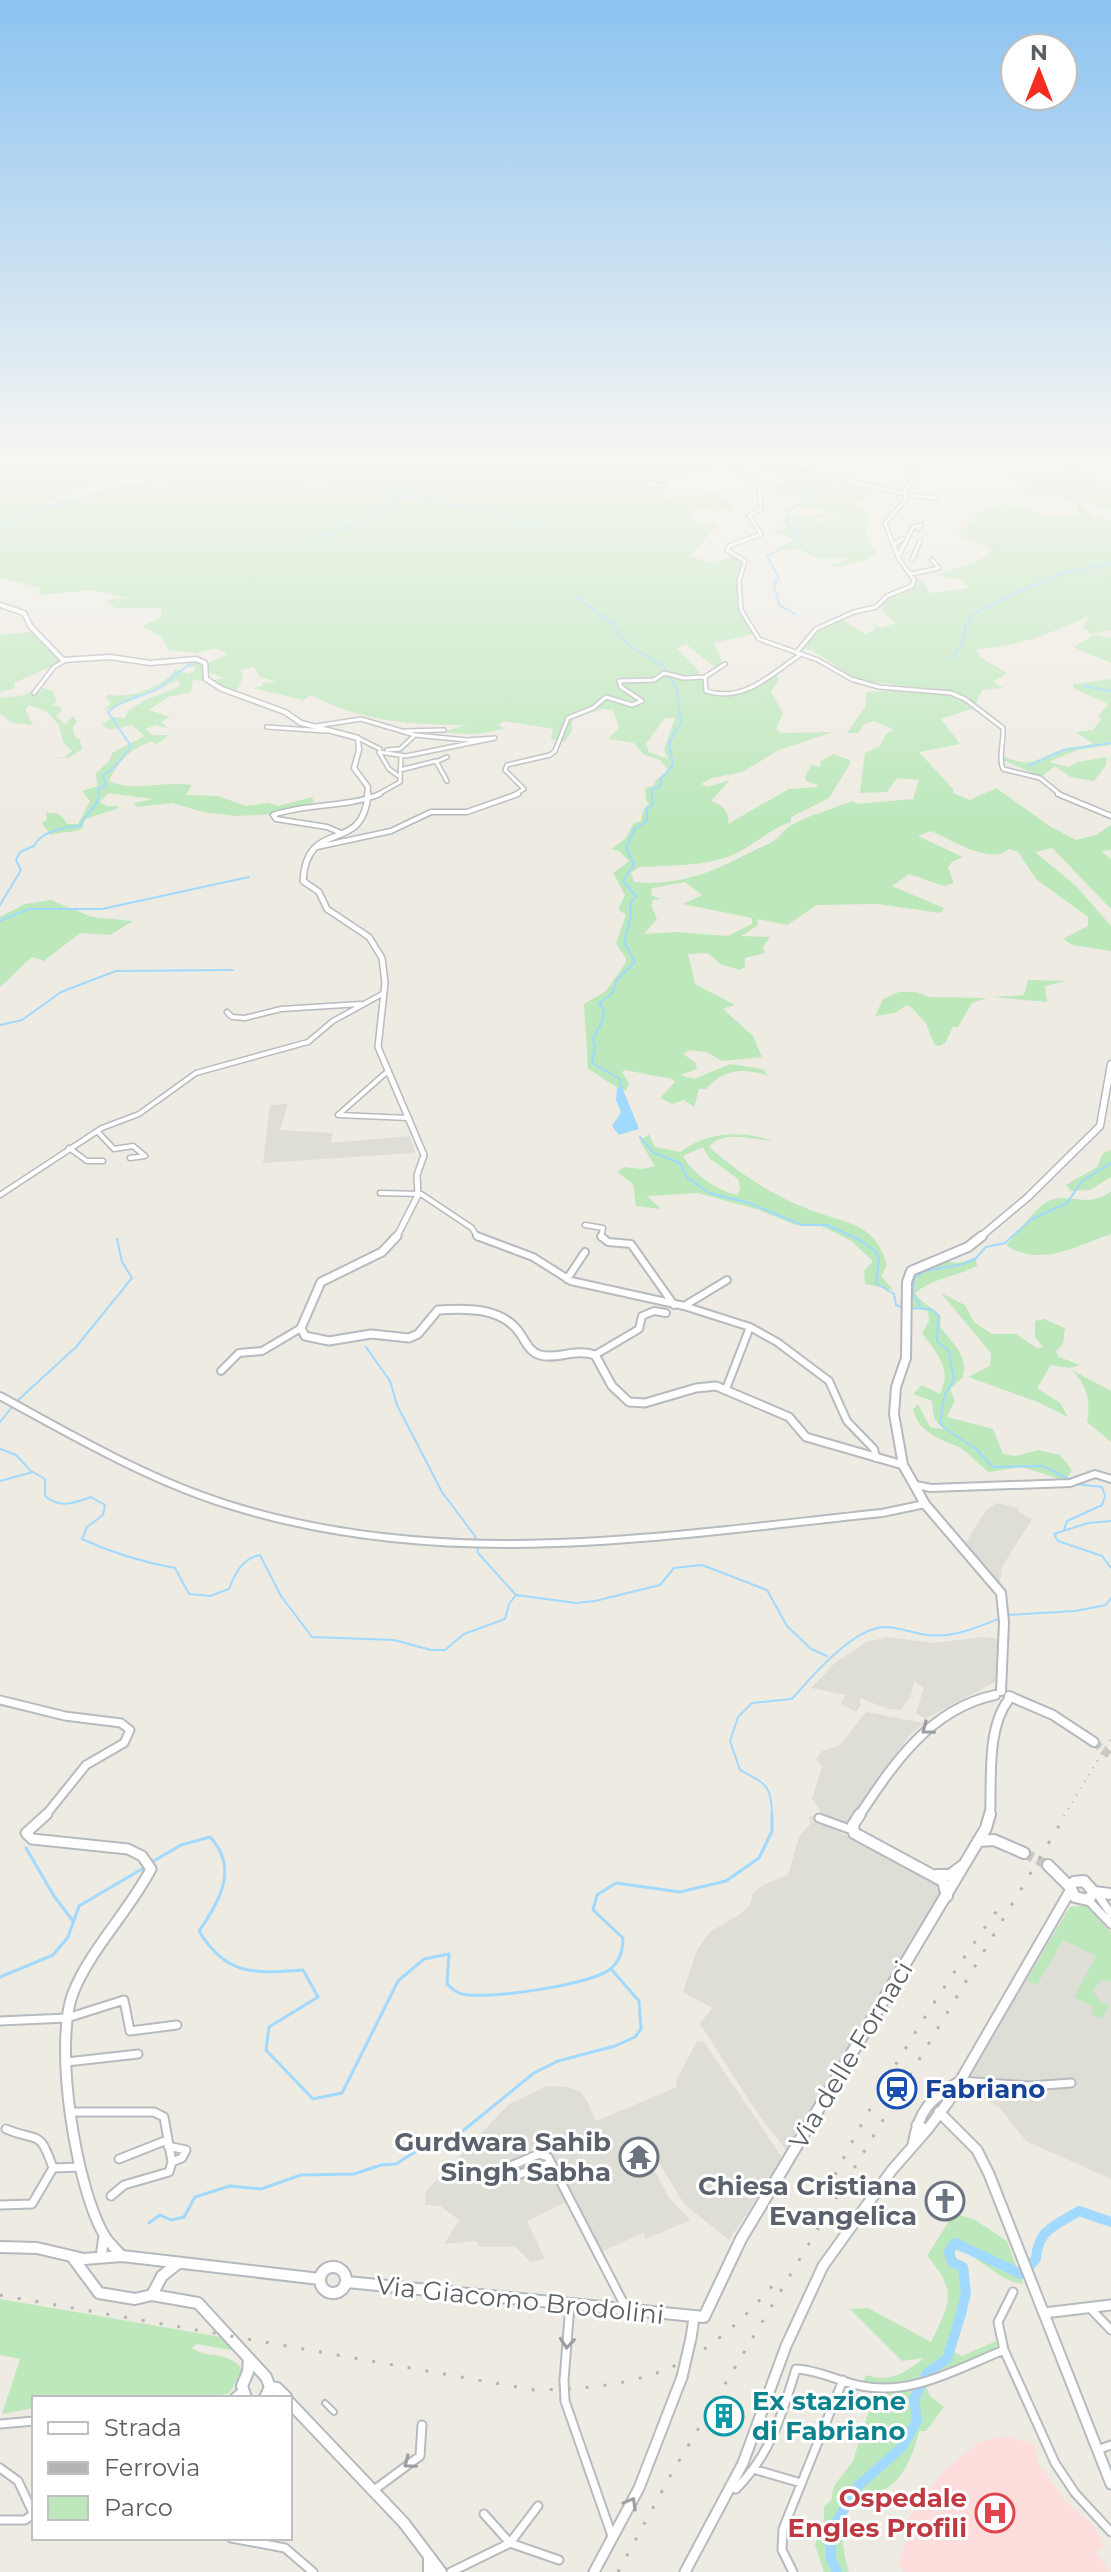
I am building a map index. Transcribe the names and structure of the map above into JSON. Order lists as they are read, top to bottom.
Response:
{
  "streets": {
    "main road": ["Via delle Fornaci", "Via Giacomo Brodolini"]
  },
  "crossings": [
    ["Via delle Fornaci", "Via Giacomo Brodolini"]
  ],
  "places": {
    "station": ["Fabriano"],
    "temple": ["Gurdwara Sahib Singh Sabha"],
    "church": ["Chiesa Cristiana Evangelica"],
    "building": ["Ex stazione di Fabriano"],
    "hospital": ["Ospedale Engles Profili"]
  },
  "legend": ["Strada", "Ferrovia", "Parco"],
  "north": "top"
}
